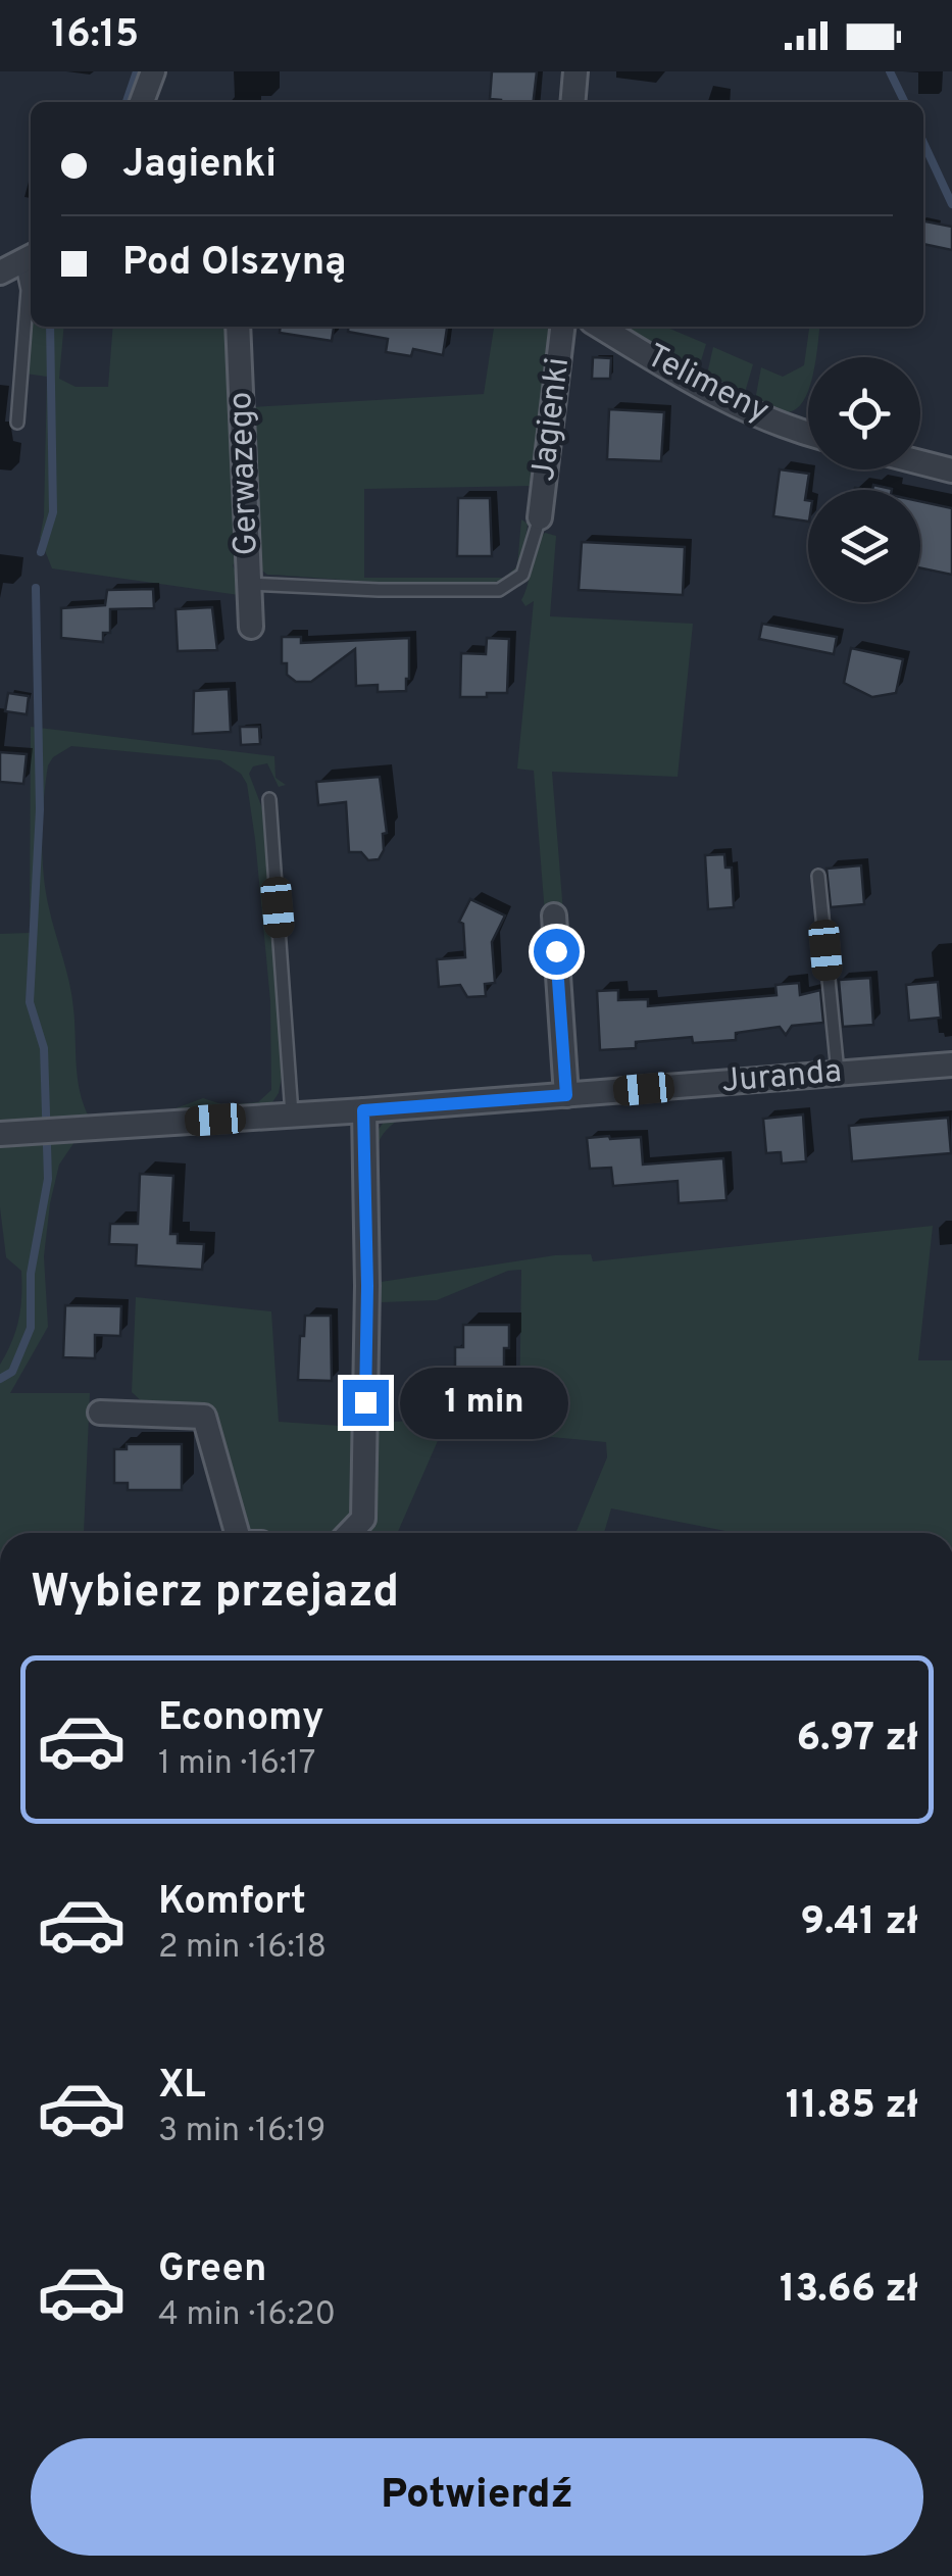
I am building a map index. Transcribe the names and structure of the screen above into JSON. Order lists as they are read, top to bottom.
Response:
{
  "streets": {
    "street": [
      "Telimeny",
      "Jagienki",
      "Gerwazego",
      "Juranda"
    ]
  },
  "page": {
    "status": "16:15",
    "banner": ["Jagienki", "Pod Olszyną"],
    "bubble": "1 min",
    "heading": "Wybierz przejazd",
    "list": [
      {
        "name": "Economy",
        "note": "1 min · 16:17",
        "value": "6.97 zł"
      },
      {
        "name": "Komfort",
        "note": "2 min · 16:18",
        "value": "9.41 zł"
      },
      {
        "name": "XL",
        "note": "3 min · 16:19",
        "value": "11.85 zł"
      },
      {
        "name": "Green",
        "note": "4 min · 16:20",
        "value": "13.66 zł"
      }
    ],
    "buttons": "Potwierdź"
  }
}
